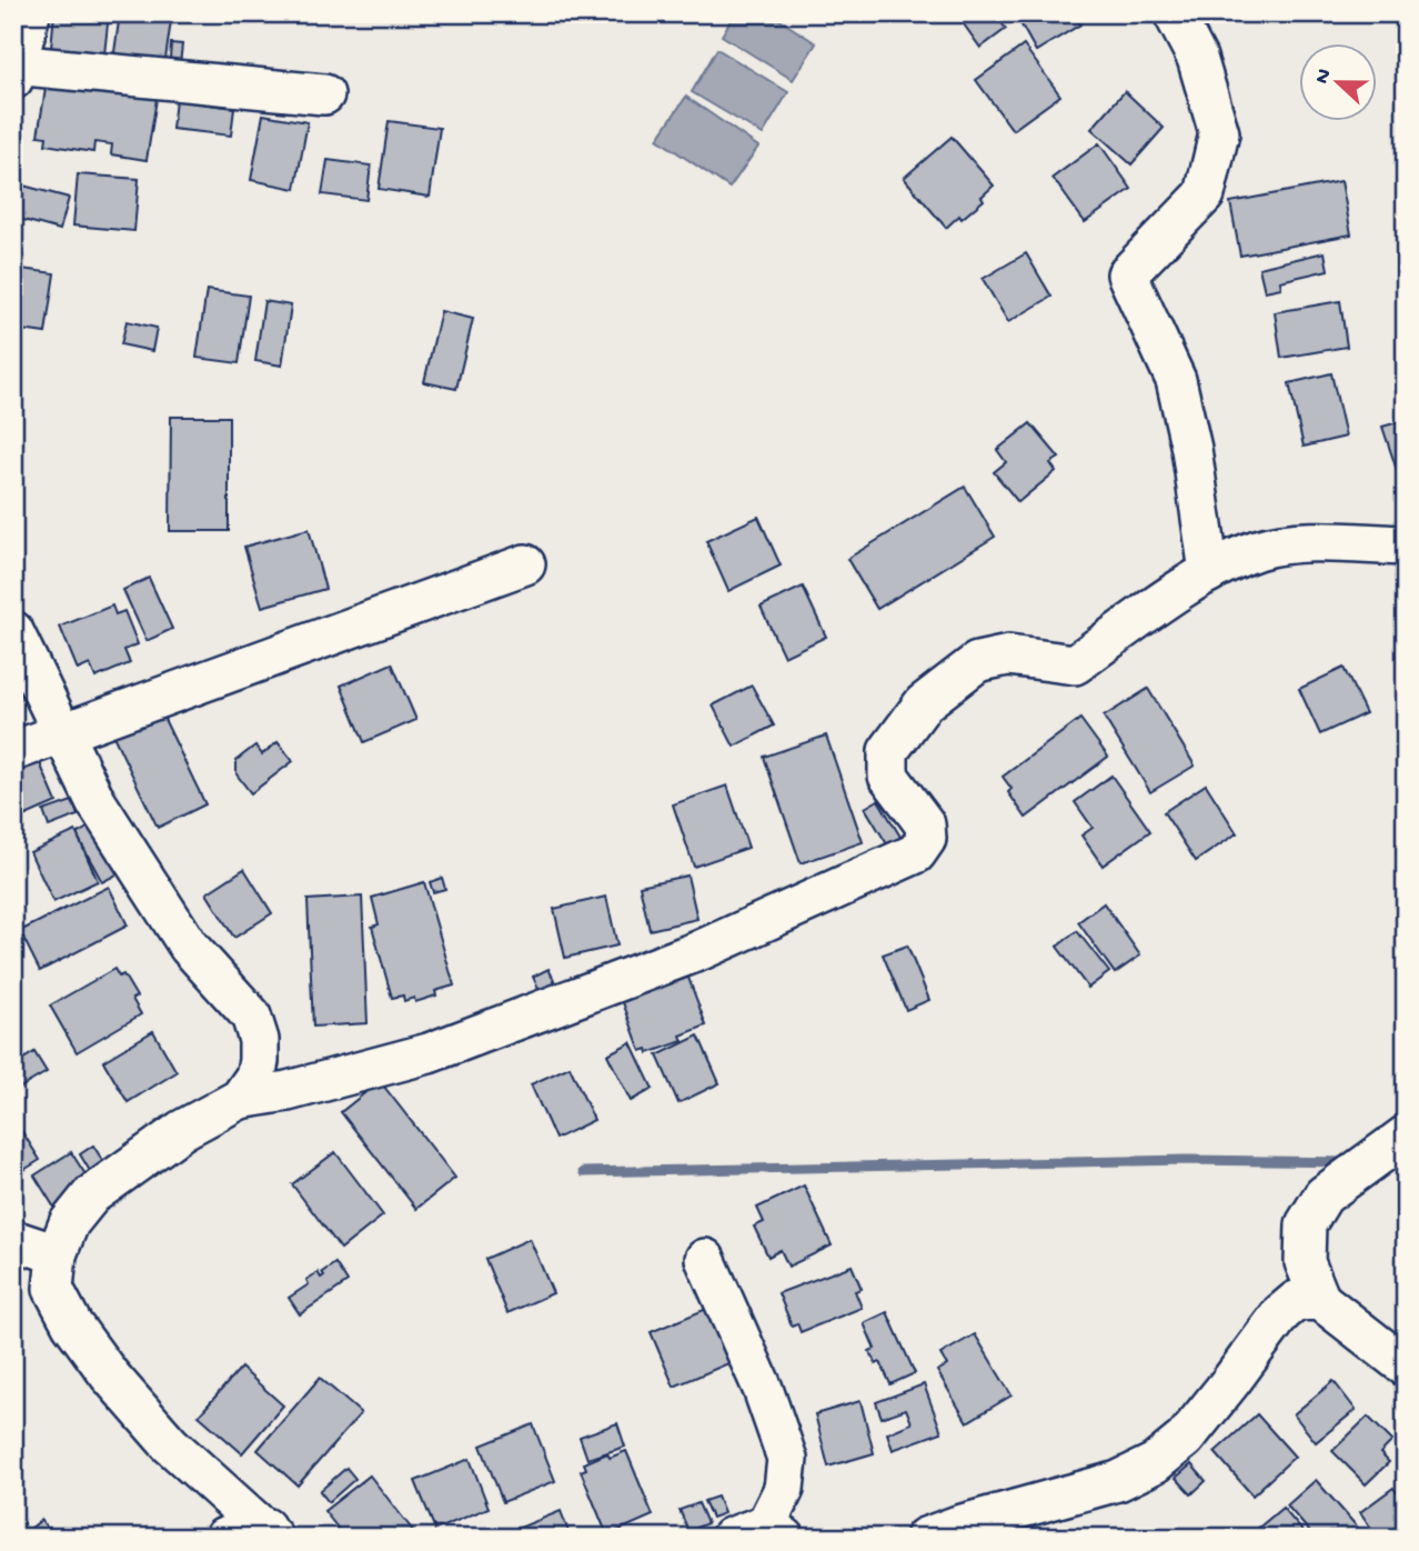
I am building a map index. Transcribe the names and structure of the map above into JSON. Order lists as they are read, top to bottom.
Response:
{
  "north": "left"
}
